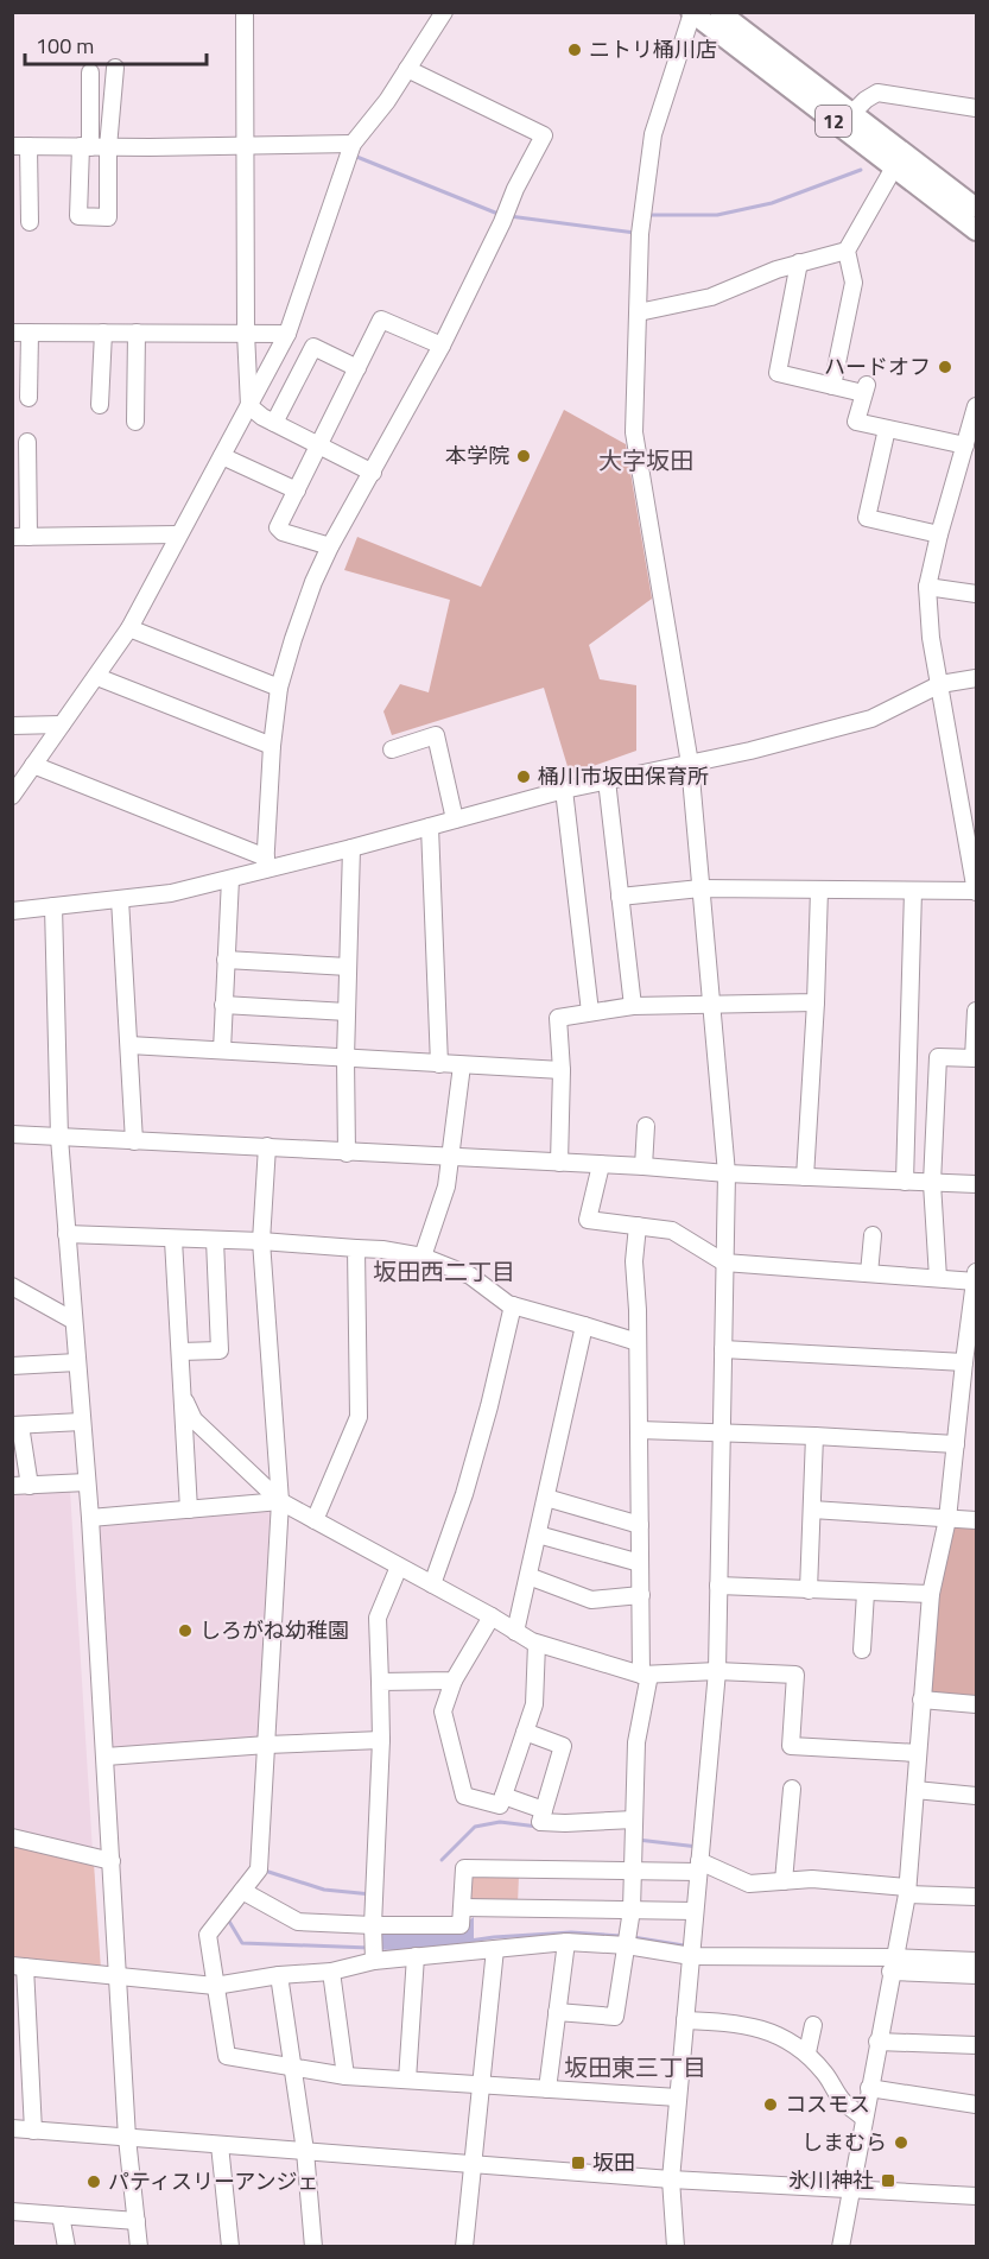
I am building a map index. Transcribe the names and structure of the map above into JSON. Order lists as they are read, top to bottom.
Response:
{
  "streets": {
    "main road": ["12"]
  },
  "districts": ["大字坂田", "坂田西二丁目", "坂田東三丁目"],
  "places": {
    "other": [
      "ニトリ桶川店",
      "ハードオフ",
      "本学院",
      "桶川市坂田保育所",
      "しろがね幼稚園",
      "コスモス",
      "しまむら",
      "パティスリーアンジェ"
    ],
    "transit": ["坂田", "氷川神社"]
  },
  "scale_bar": "100 m"
}
